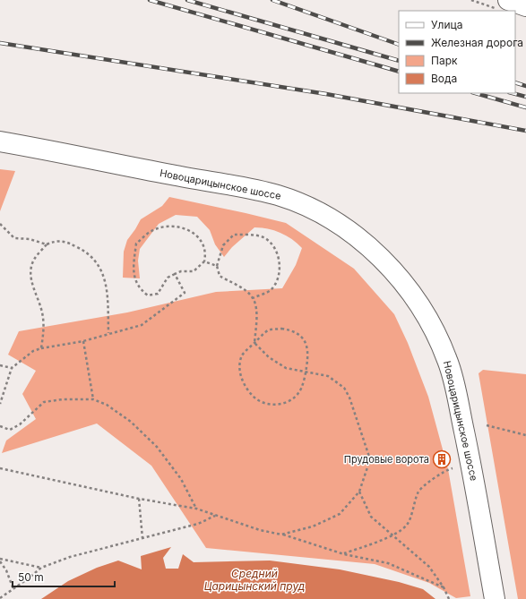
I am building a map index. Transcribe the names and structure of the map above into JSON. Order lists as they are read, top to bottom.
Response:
{
  "streets": {
    "main road": ["Новоцарицынское шоссе"]
  },
  "water": ["Средний Царицынский пруд"],
  "places": {
    "building": ["Прудовые ворота"]
  },
  "legend": [
    "Улица",
    "Железная дорога",
    "Парк",
    "Вода"
  ],
  "scale_bar": "50 m"
}
